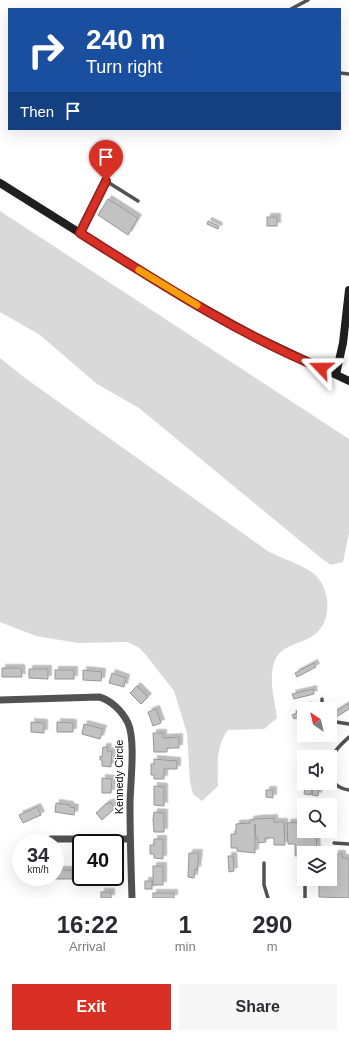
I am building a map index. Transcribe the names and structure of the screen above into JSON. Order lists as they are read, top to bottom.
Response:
{
  "streets": {
    "street": ["Kennedy Circle"]
  },
  "north": "top left",
  "page": {
    "turn": ["240 m", "Turn right"],
    "then": "Then",
    "speed": "34 km/h",
    "limit": "40",
    "eta": [
      "16:22",
      "Arrival",
      "1",
      "min",
      "290",
      "m"
    ],
    "buttons": ["Exit", "Share"]
  }
}
